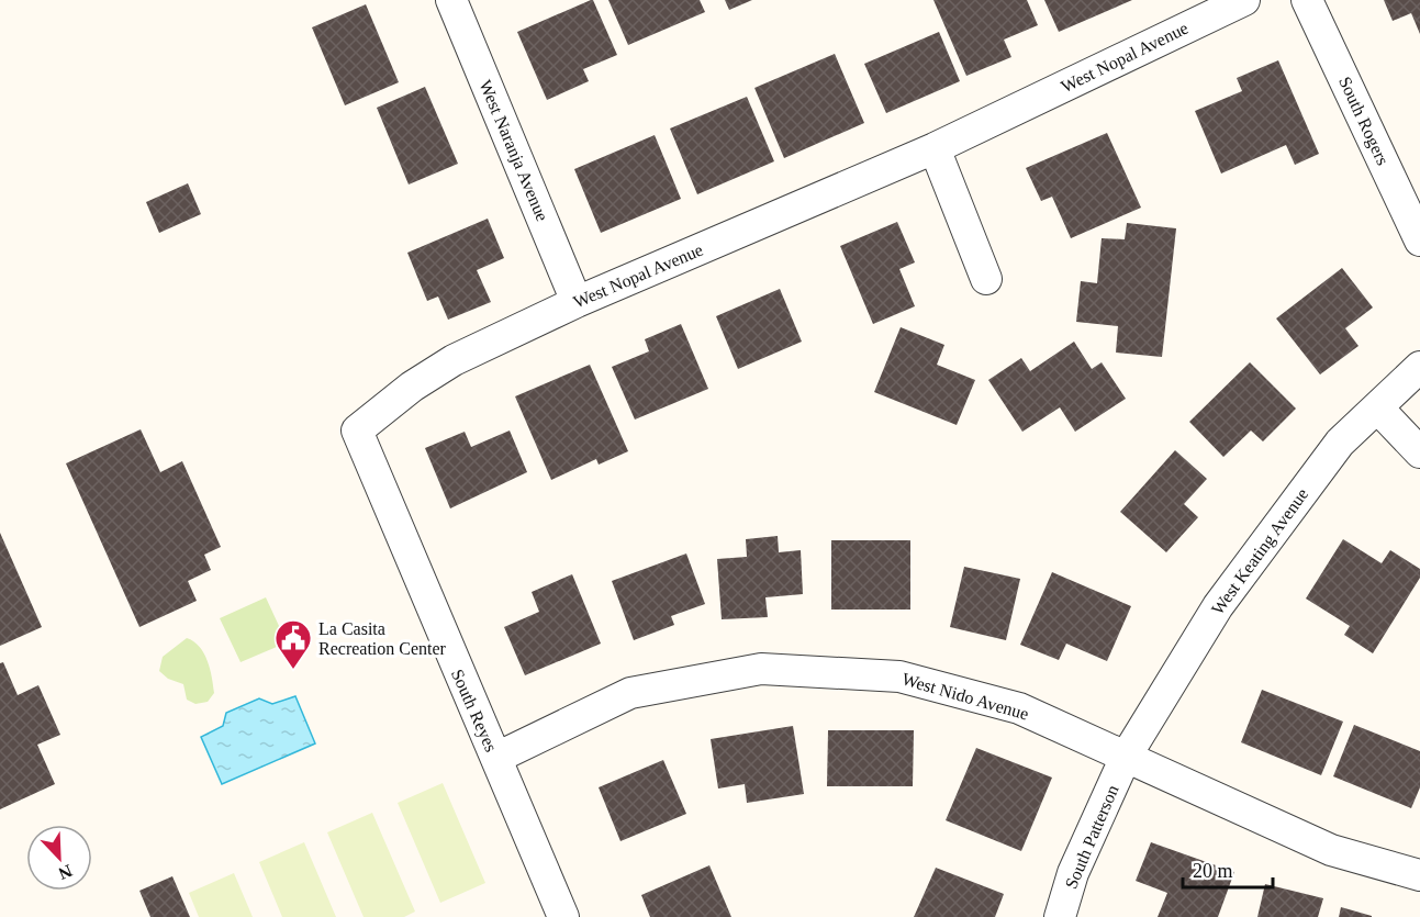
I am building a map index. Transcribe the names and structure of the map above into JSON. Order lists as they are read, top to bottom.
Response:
{
  "streets": {
    "street": [
      "West Nopal Avenue",
      "South Rogers",
      "West Naranja Avenue",
      "West Keating Avenue",
      "West Nido Avenue",
      "South Reyes",
      "South Patterson"
    ]
  },
  "crossings": [
    ["West Nopal Avenue", "West Naranja Avenue"],
    ["West Nopal Avenue", "South Reyes"],
    ["West Keating Avenue", "West Nido Avenue"],
    ["West Keating Avenue", "South Patterson"],
    ["West Nido Avenue", "South Reyes"],
    ["West Nido Avenue", "South Patterson"]
  ],
  "places": {
    "public building": ["La Casita Recreation Center"]
  },
  "scale_bar": "20 m",
  "north": "bottom right"
}
